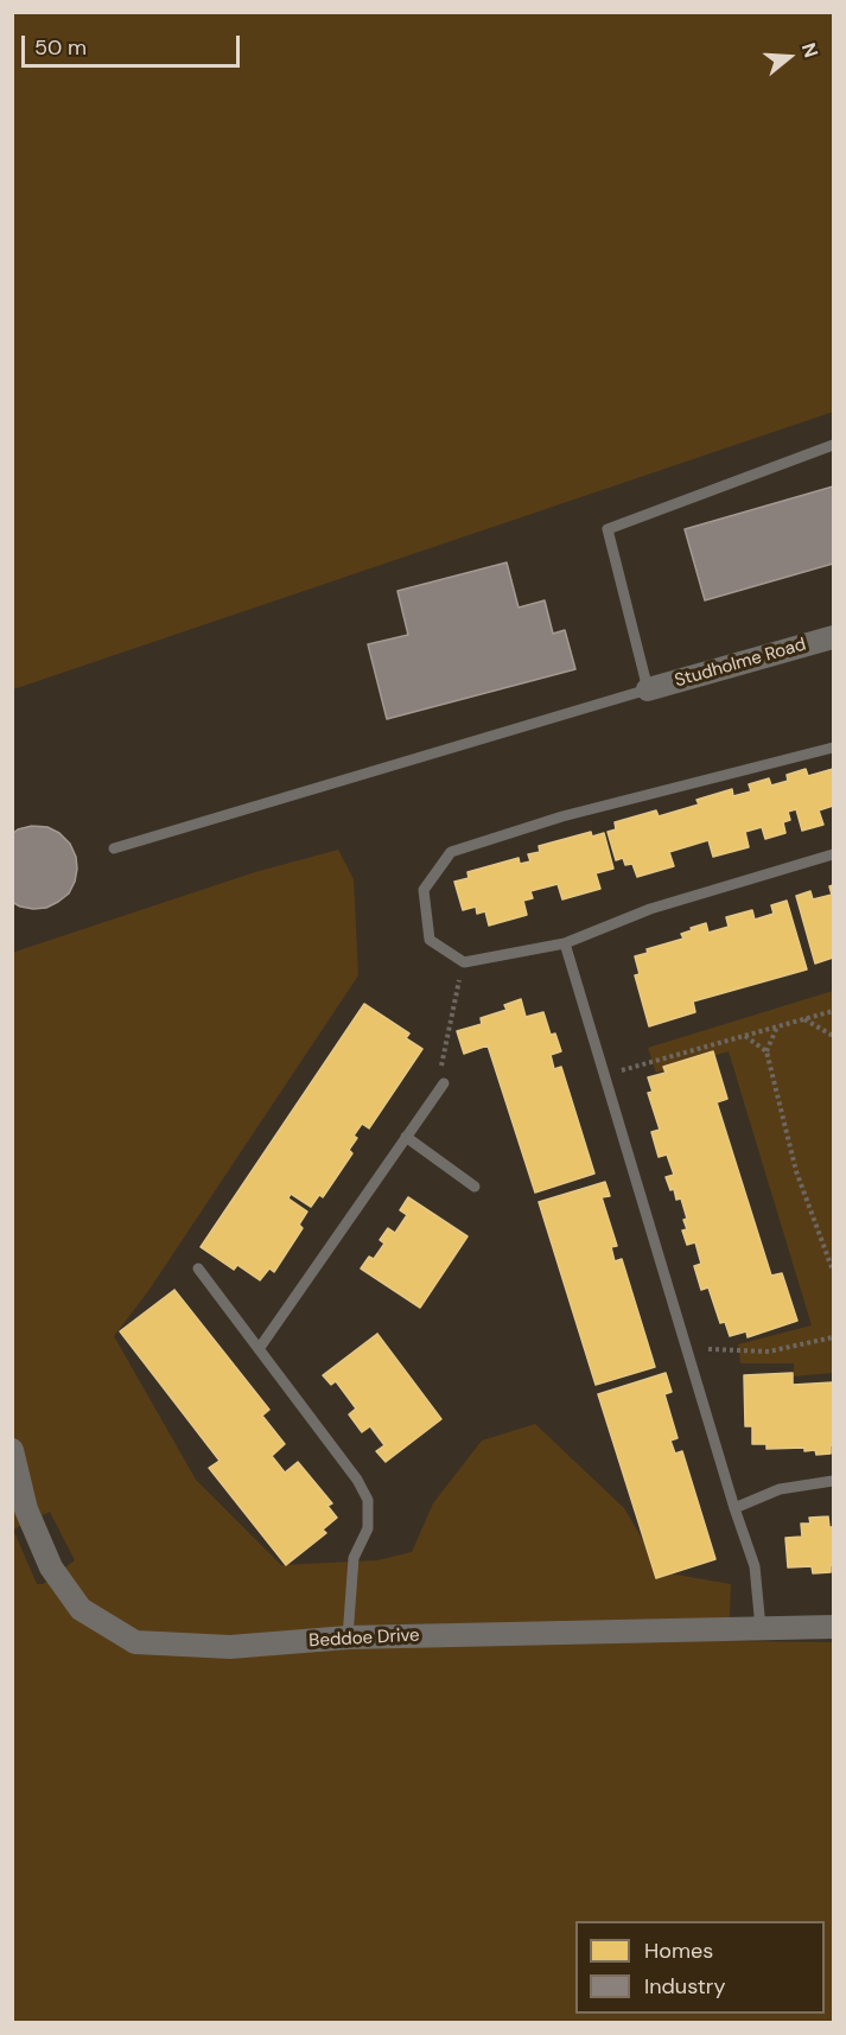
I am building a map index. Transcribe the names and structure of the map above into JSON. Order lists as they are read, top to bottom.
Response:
{
  "streets": {
    "street": ["Studholme Road", "Beddoe Drive"]
  },
  "legend": ["Homes", "Industry"],
  "scale_bar": "50 m",
  "north": "right"
}
